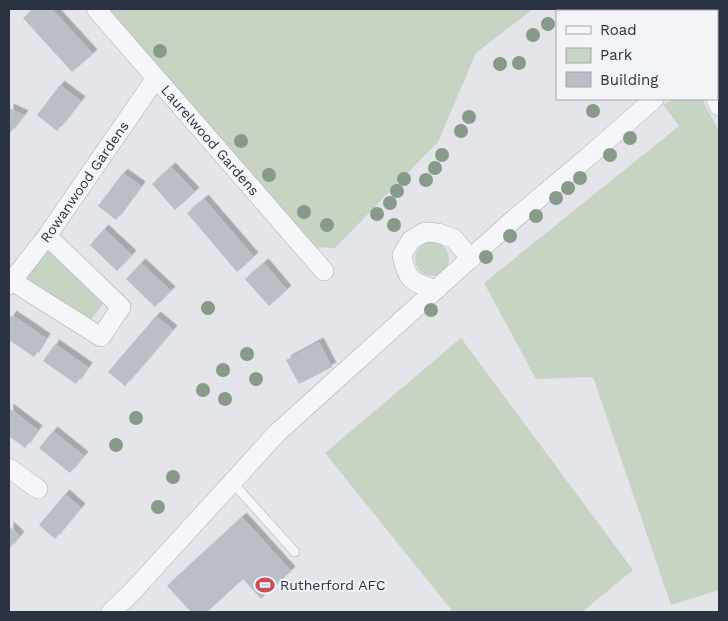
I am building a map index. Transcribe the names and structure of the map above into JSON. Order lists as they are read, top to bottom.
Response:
{
  "streets": {
    "street": ["Laurelwood Gardens", "Rowanwood Gardens"]
  },
  "crossings": [
    ["Laurelwood Gardens", "Rowanwood Gardens"]
  ],
  "places": {
    "sports": ["Rutherford AFC"]
  },
  "legend": ["Road", "Park", "Building"]
}
